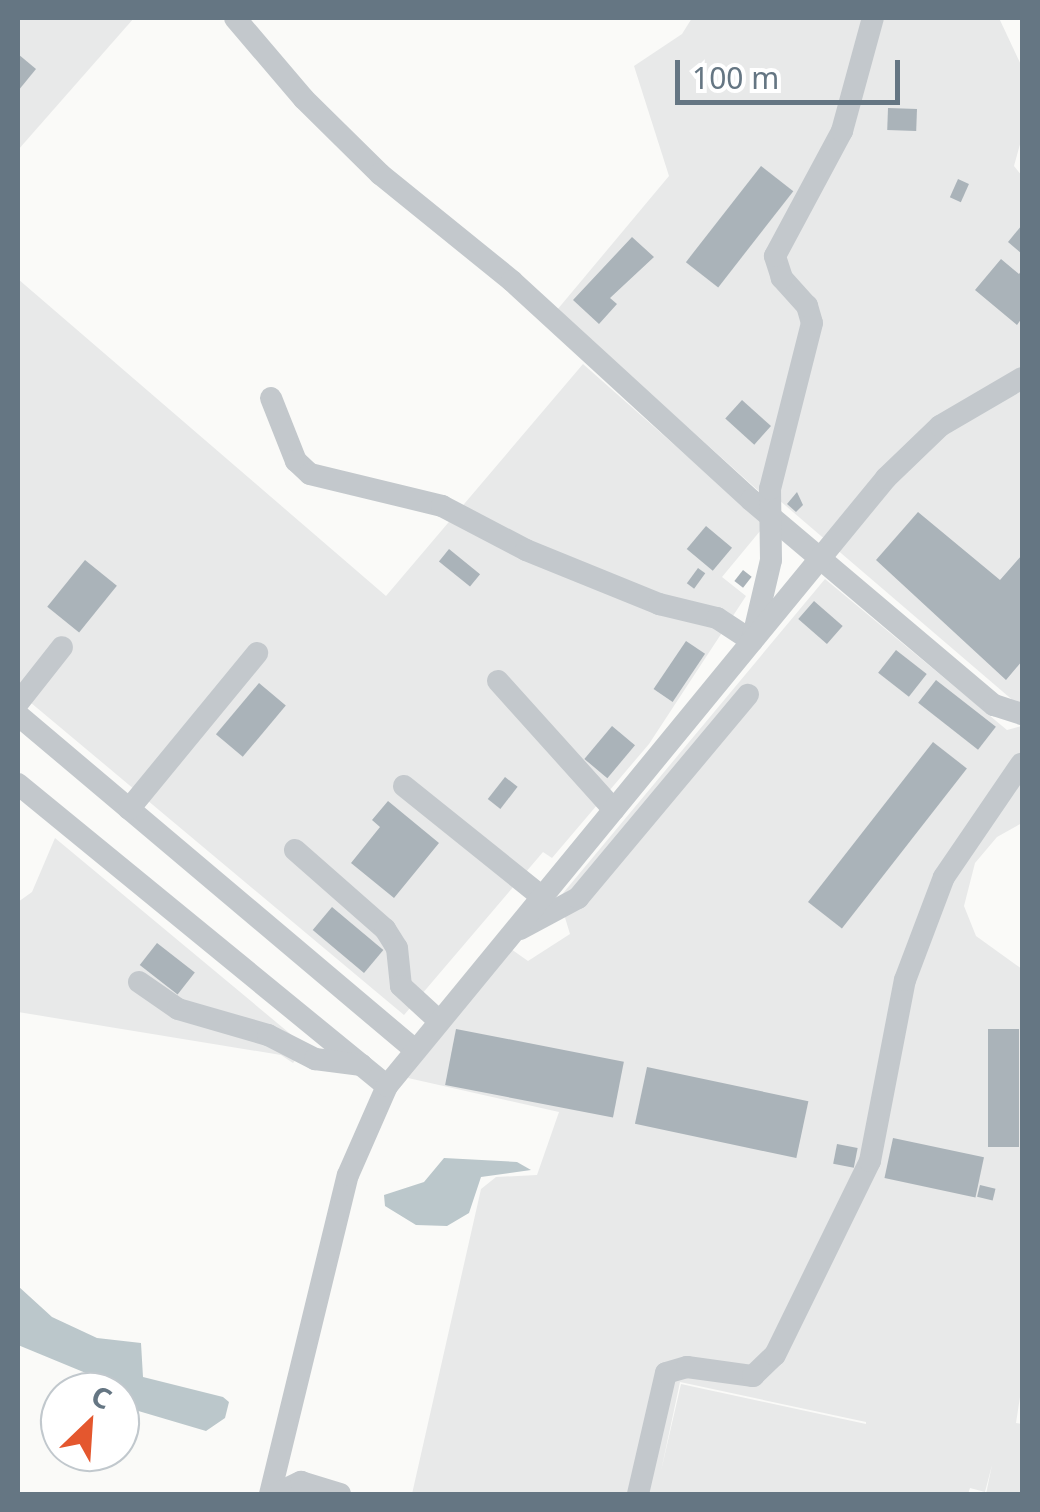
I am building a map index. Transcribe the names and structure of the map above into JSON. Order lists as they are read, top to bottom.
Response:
{
  "scale_bar": "100 m",
  "north": "top right"
}
